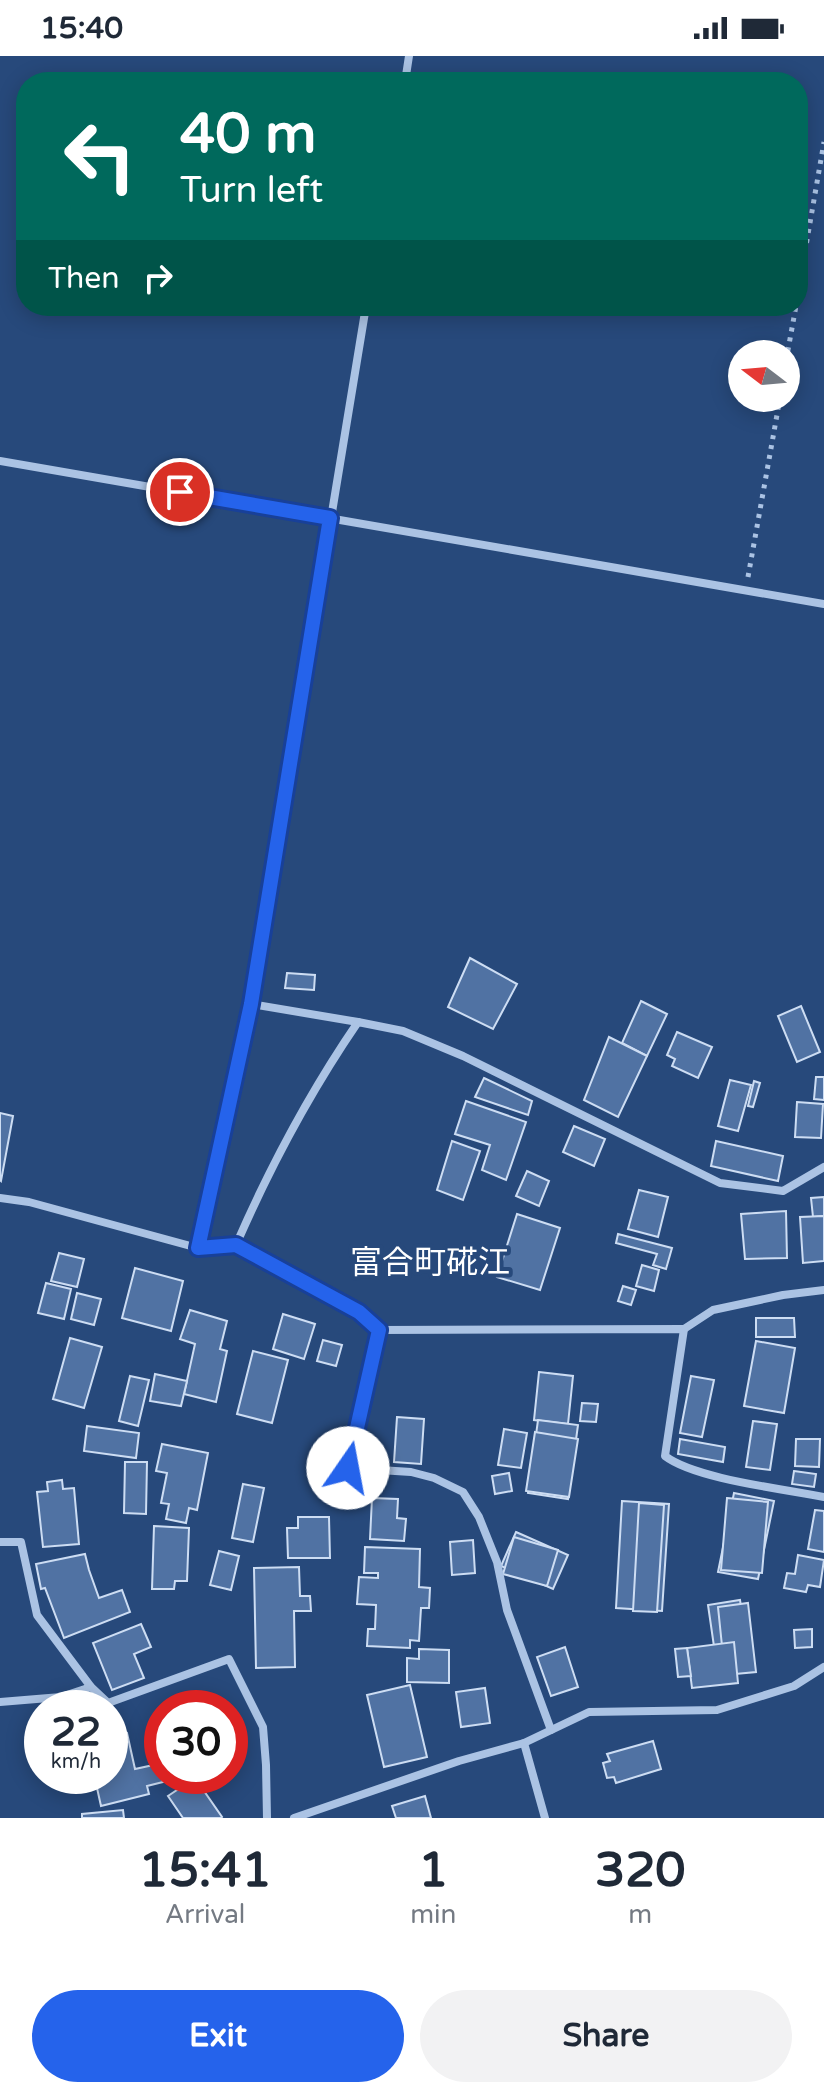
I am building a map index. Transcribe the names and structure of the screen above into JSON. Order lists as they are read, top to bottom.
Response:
{
  "districts": ["富合町硴江"],
  "north": "left",
  "page": {
    "status": "15:40",
    "turn": ["40 m", "Turn left"],
    "then": "Then",
    "speed": "22 km/h",
    "limit": "30",
    "eta": [
      "15:41",
      "Arrival",
      "1",
      "min",
      "320",
      "m"
    ],
    "buttons": ["Exit", "Share"]
  }
}
